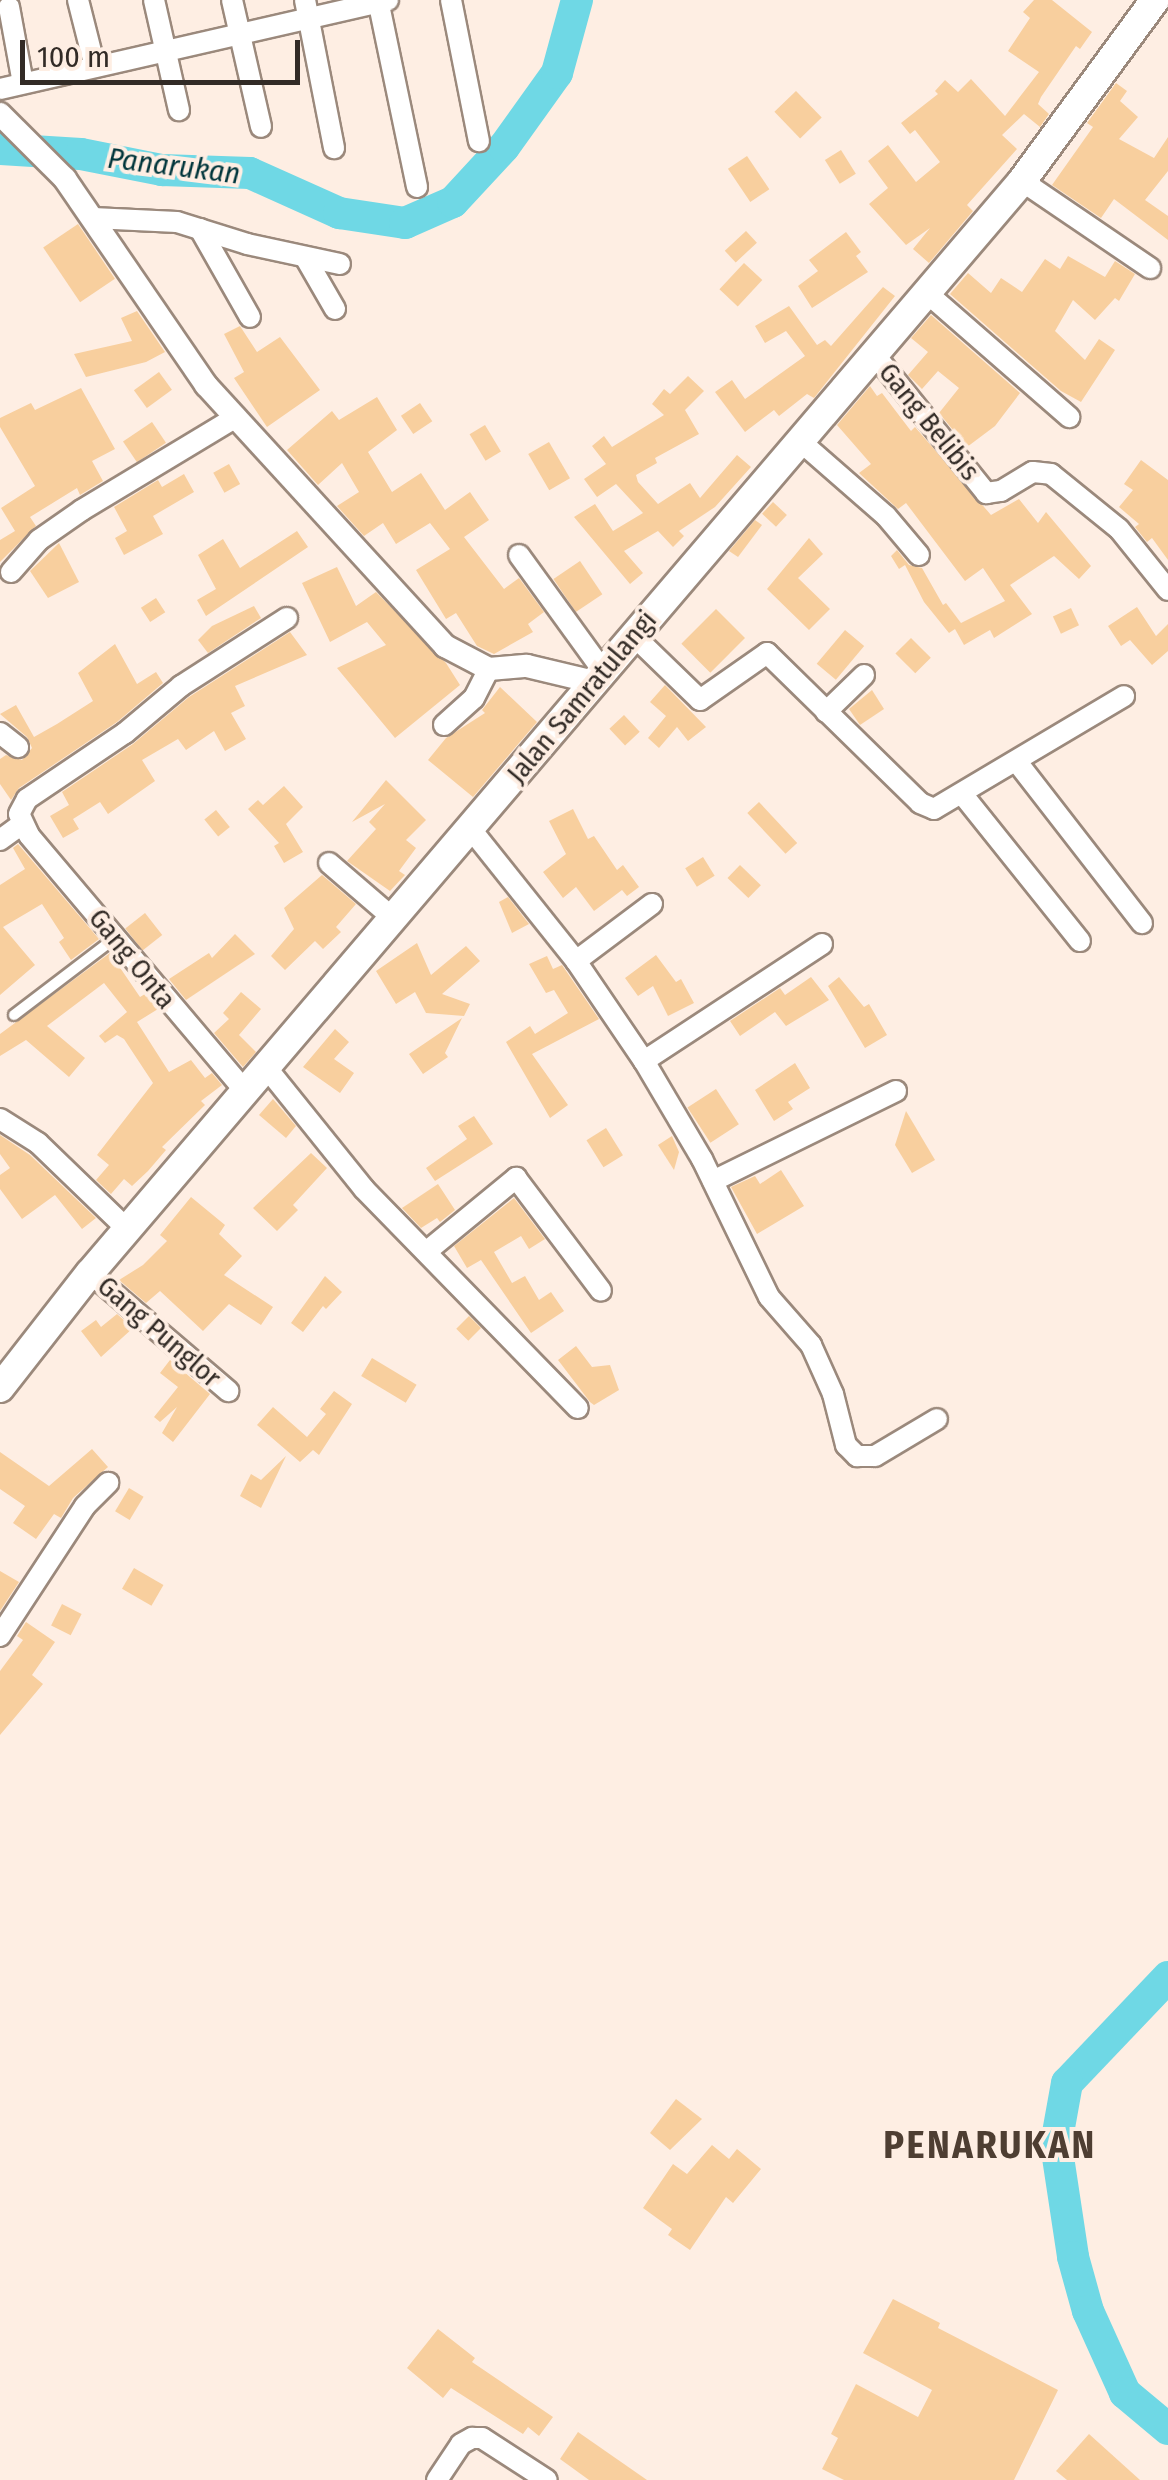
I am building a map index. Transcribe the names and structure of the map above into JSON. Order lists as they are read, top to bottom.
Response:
{
  "streets": {
    "main road": ["Jalan Samratulangi"],
    "street": ["Gang Belibis", "Gang Onta", "Gang Punglor"]
  },
  "crossings": [
    ["Gang Belibis", "Jalan Samratulangi"],
    ["Jalan Samratulangi", "Gang Onta"],
    ["Jalan Samratulangi", "Gang Punglor"]
  ],
  "districts": ["PENARUKAN"],
  "water": ["Panarukan"],
  "scale_bar": "100 m"
}
